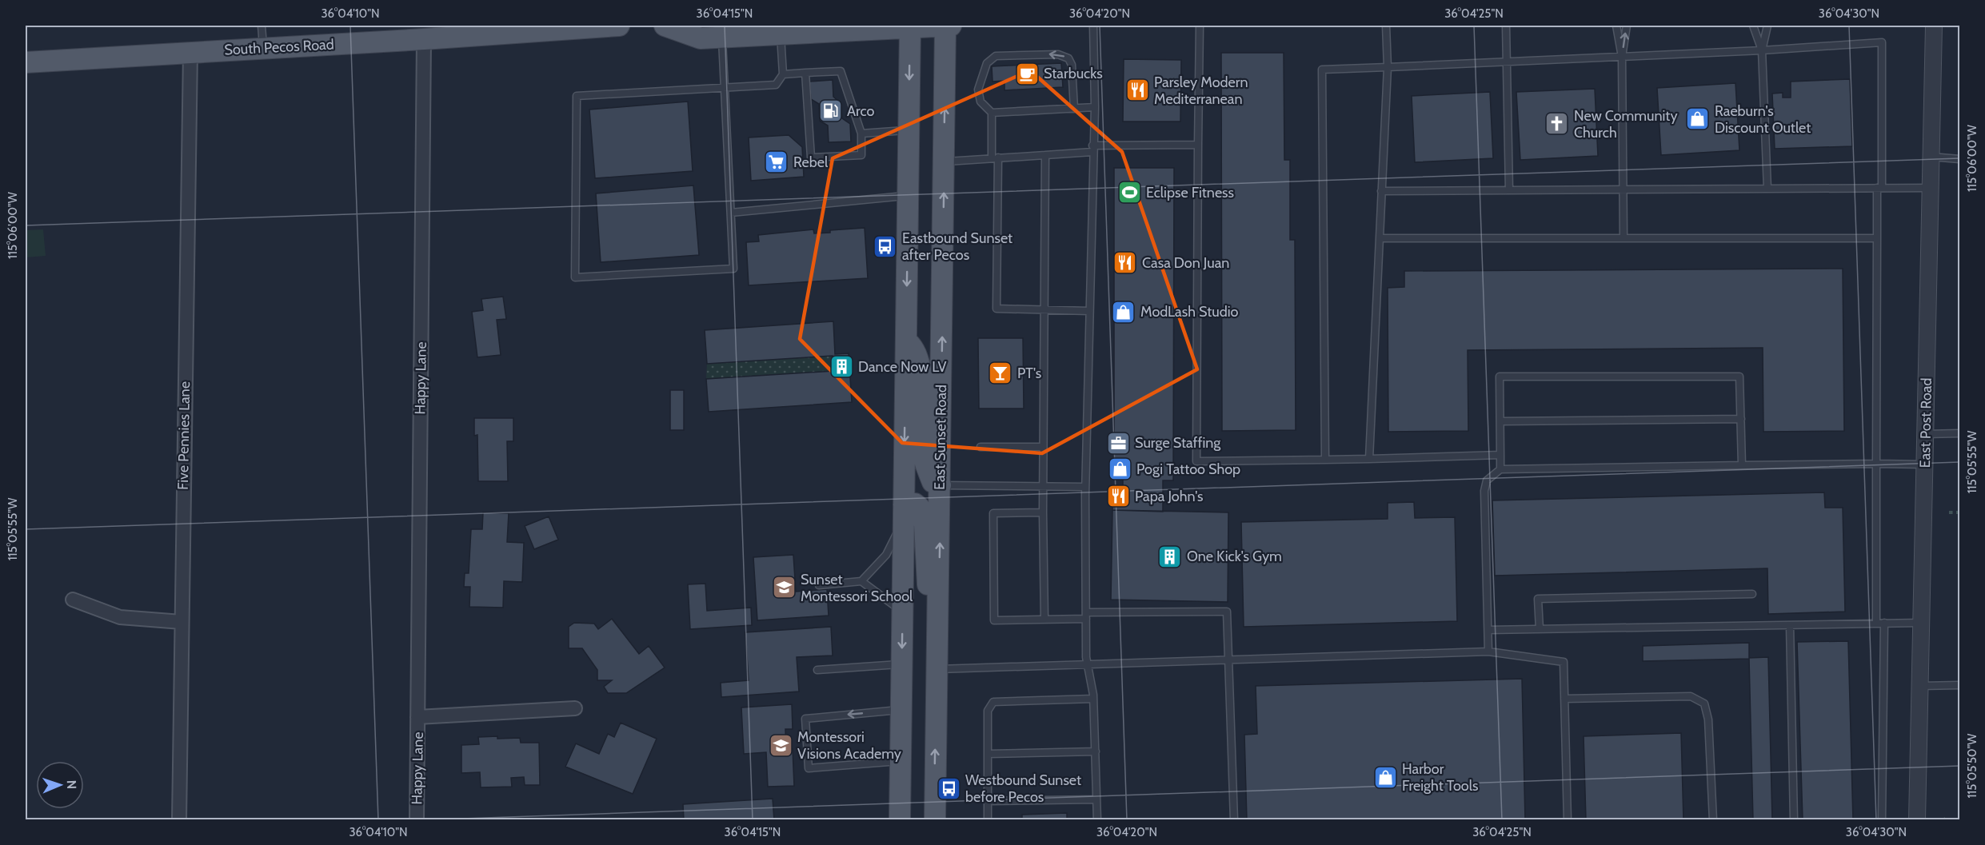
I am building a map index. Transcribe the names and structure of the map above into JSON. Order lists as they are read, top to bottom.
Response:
{
  "streets": {
    "main road": ["South Pecos Road", "East Sunset Road"],
    "street": ["Happy Lane", "East Post Road", "Five Pennies Lane"]
  },
  "crossings": [
    ["South Pecos Road", "Happy Lane"],
    ["South Pecos Road", "Five Pennies Lane"]
  ],
  "places": {
    "cafe": ["Starbucks"],
    "restaurant": ["Parsley Modern Mediterranean", "Casa Don Juan", "Papa John's"],
    "fuel station": ["Arco"],
    "shop": [
      "Raeburn's Discount Outlet",
      "ModLash Studio",
      "Pogi Tattoo Shop",
      "Harbor Freight Tools"
    ],
    "church": ["New Community Church"],
    "supermarket": ["Rebel"],
    "sports": ["Eclipse Fitness"],
    "bus stop": ["Eastbound Sunset after Pecos", "Westbound Sunset before Pecos"],
    "building": ["Dance Now LV", "One Kick's Gym"],
    "bar": ["PT's"],
    "office": ["Surge Staffing"],
    "school or university": ["Sunset Montessori School", "Montessori Visions Academy"]
  },
  "north": "right",
  "coordinates": [
    "36°04'10\"N",
    "36°04'15\"N",
    "36°04'20\"N",
    "36°04'25\"N",
    "36°04'30\"N",
    "115°06'00\"W",
    "115°05'55\"W",
    "115°05'50\"W"
  ]
}
